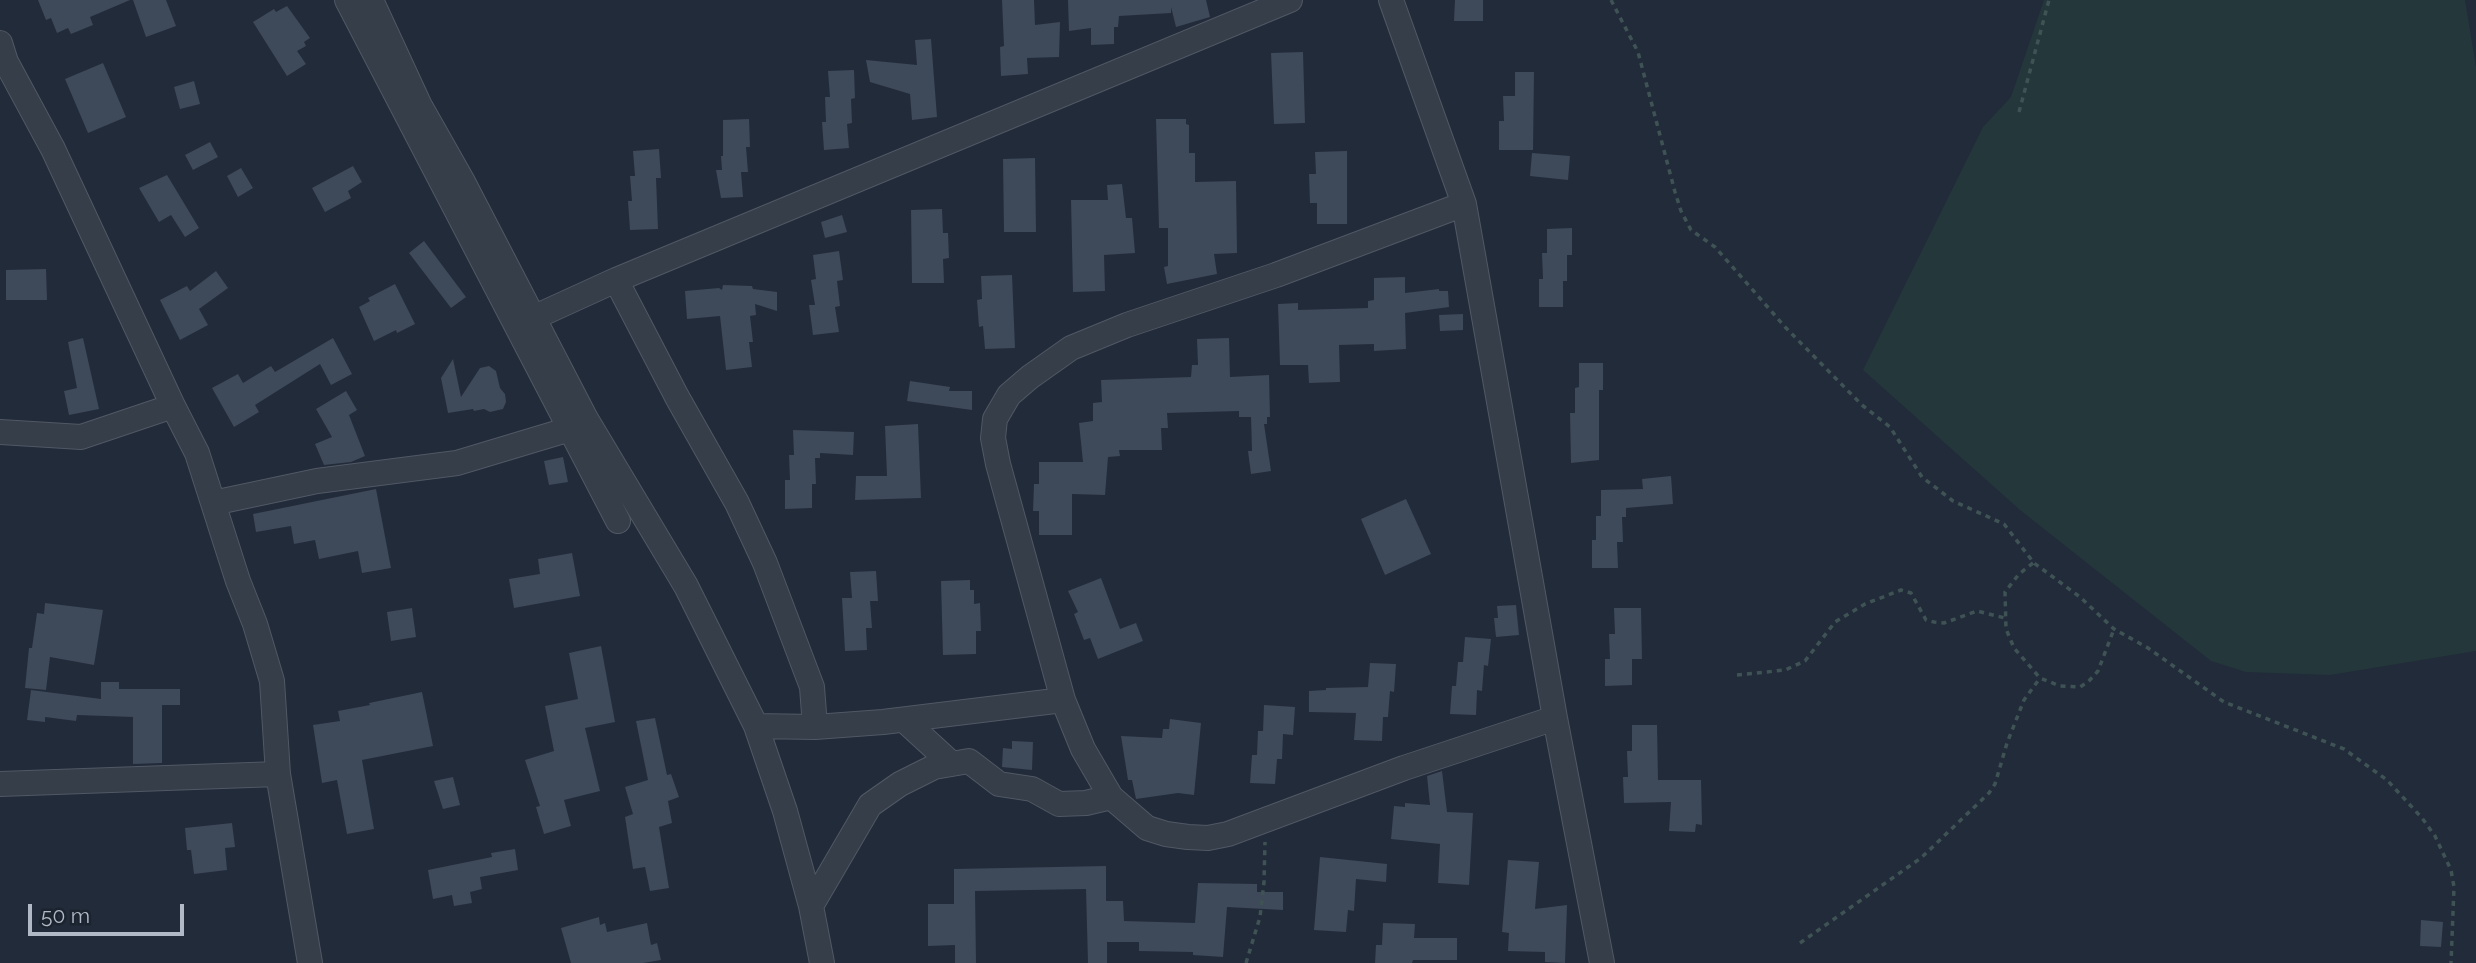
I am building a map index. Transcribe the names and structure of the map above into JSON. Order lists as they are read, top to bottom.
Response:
{
  "scale_bar": "50 m"
}
